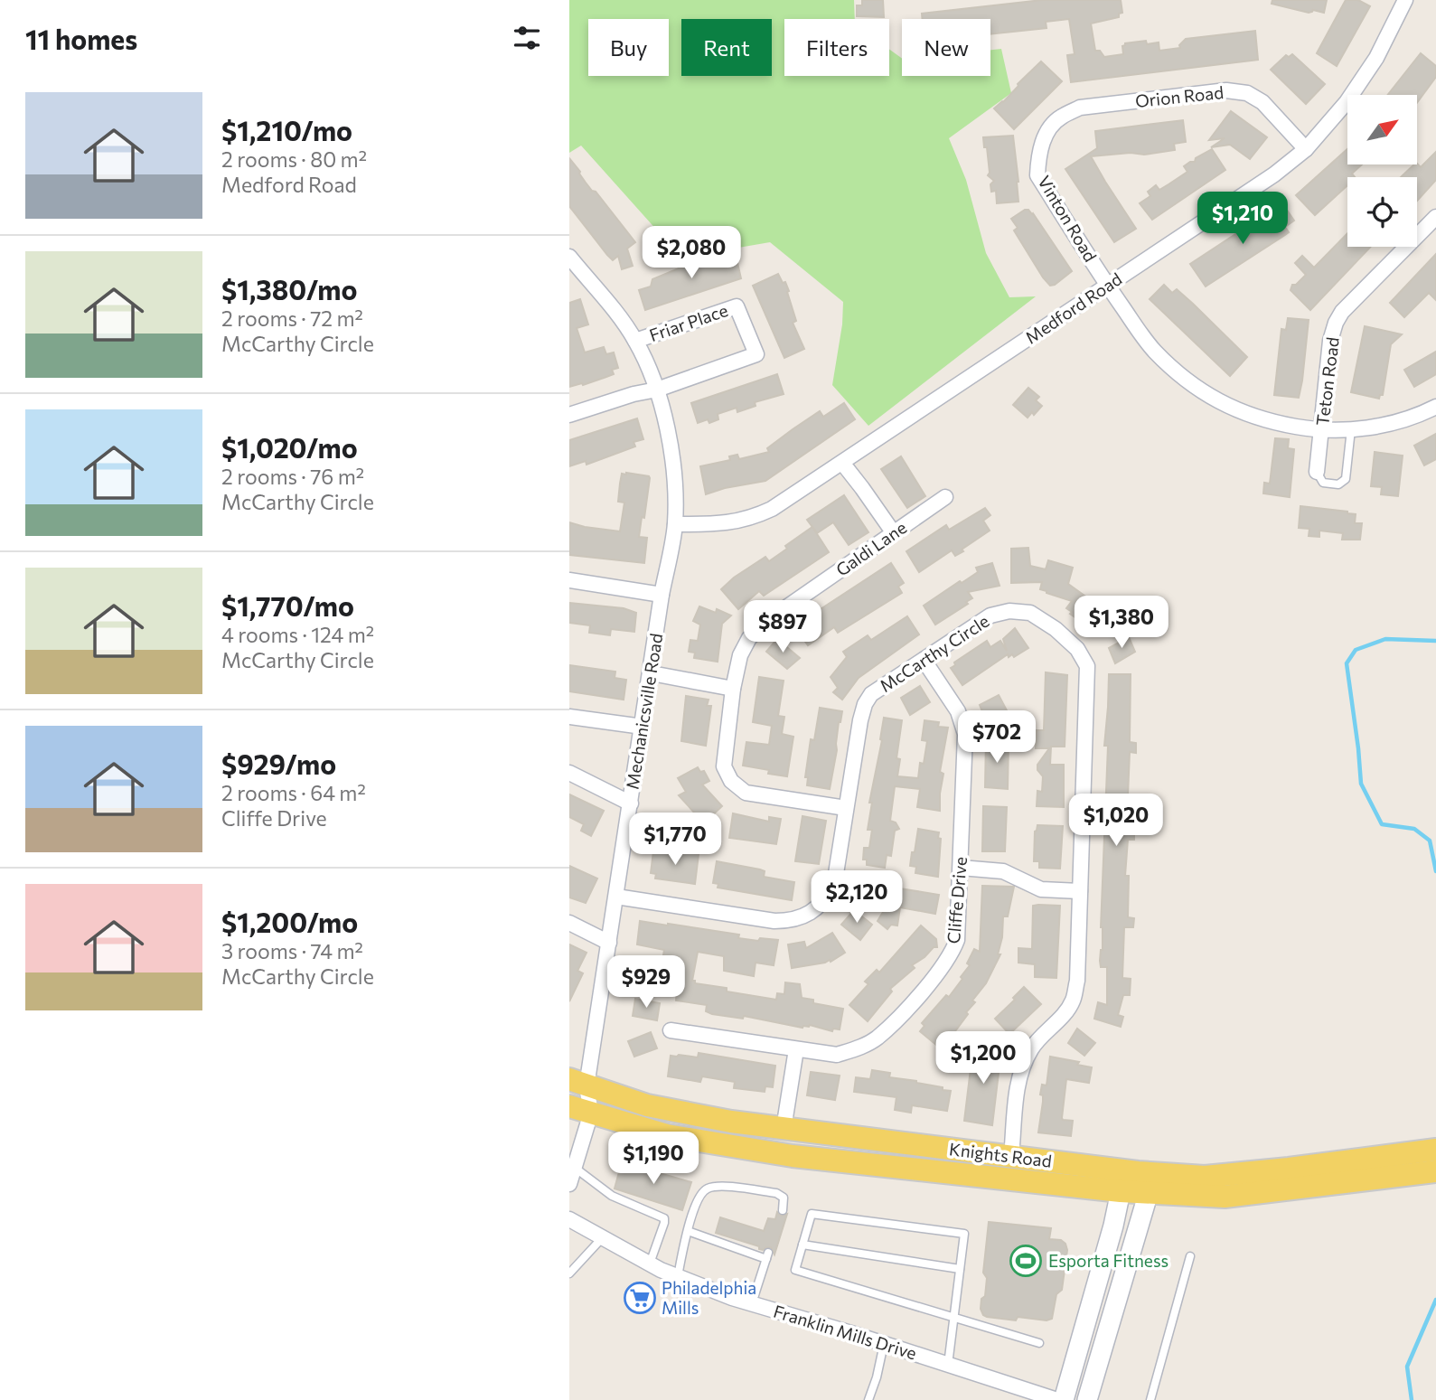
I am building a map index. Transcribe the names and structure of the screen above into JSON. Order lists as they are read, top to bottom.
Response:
{
  "streets": {
    "main road": ["Knights Road"],
    "street": [
      "Orion Road",
      "Vinton Road",
      "Medford Road",
      "Friar Place",
      "Teton Road",
      "Galdi Lane",
      "McCarthy Circle",
      "Mechanicsville Road",
      "Cliffe Drive",
      "Franklin Mills Drive"
    ]
  },
  "crossings": [
    ["Orion Road", "Vinton Road"],
    ["Orion Road", "Medford Road"],
    ["Vinton Road", "Medford Road"],
    ["Vinton Road", "Teton Road"],
    ["Medford Road", "Mechanicsville Road"],
    ["Friar Place", "Mechanicsville Road"],
    ["Galdi Lane", "McCarthy Circle"],
    ["McCarthy Circle", "Mechanicsville Road"],
    ["McCarthy Circle", "Cliffe Drive"],
    ["McCarthy Circle", "Knights Road"],
    ["Mechanicsville Road", "Knights Road"]
  ],
  "places": {
    "sports": ["Esporta Fitness"],
    "supermarket": ["Philadelphia Mills"]
  },
  "north": "top right",
  "page": {
    "heading": "11 homes",
    "chip": [
      "Buy",
      "Rent",
      "Filters",
      "New"
    ],
    "list": [
      {
        "name": "$1,210/mo",
        "note": "2 rooms · 80 m² · Medford Road"
      },
      {
        "name": "$1,380/mo",
        "note": "2 rooms · 72 m² · McCarthy Circle"
      },
      {
        "name": "$1,020/mo",
        "note": "2 rooms · 76 m² · McCarthy Circle"
      },
      {
        "name": "$1,770/mo",
        "note": "4 rooms · 124 m² · McCarthy Circle"
      },
      {
        "name": "$929/mo",
        "note": "2 rooms · 64 m² · Cliffe Drive"
      },
      {
        "name": "$1,200/mo",
        "note": "3 rooms · 74 m² · McCarthy Circle"
      }
    ],
    "price": [
      "$1,210",
      "$2,080",
      "$1,380",
      "$897",
      "$702",
      "$1,020",
      "$1,770",
      "$2,120",
      "$929",
      "$1,200",
      "$1,190"
    ]
  }
}
